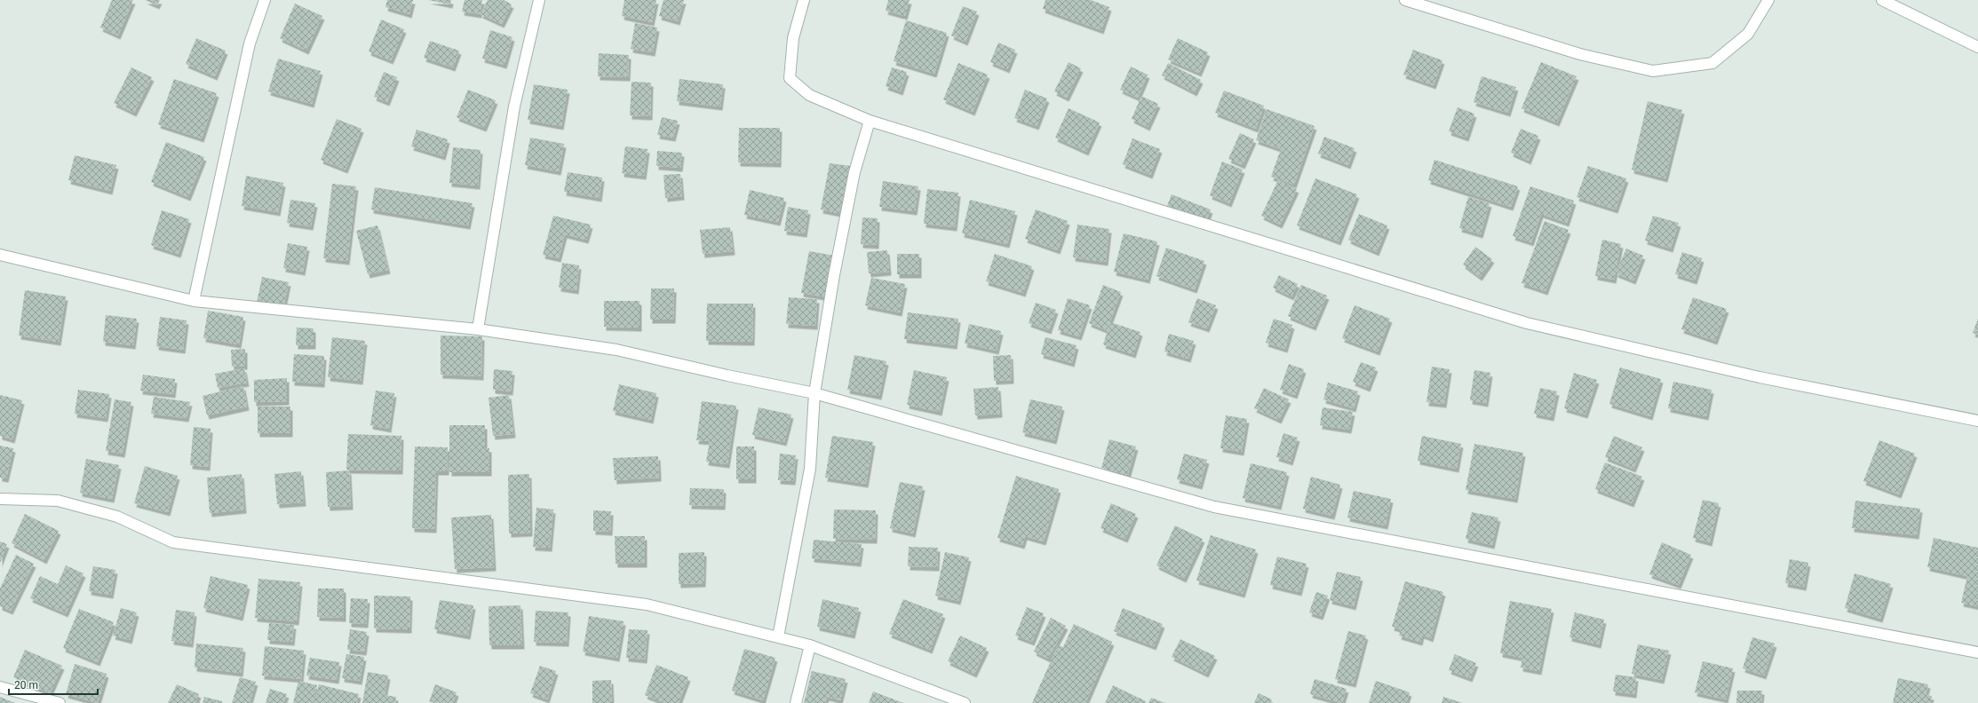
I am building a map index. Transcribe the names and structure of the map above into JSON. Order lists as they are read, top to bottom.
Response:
{
  "scale_bar": "20 m"
}
